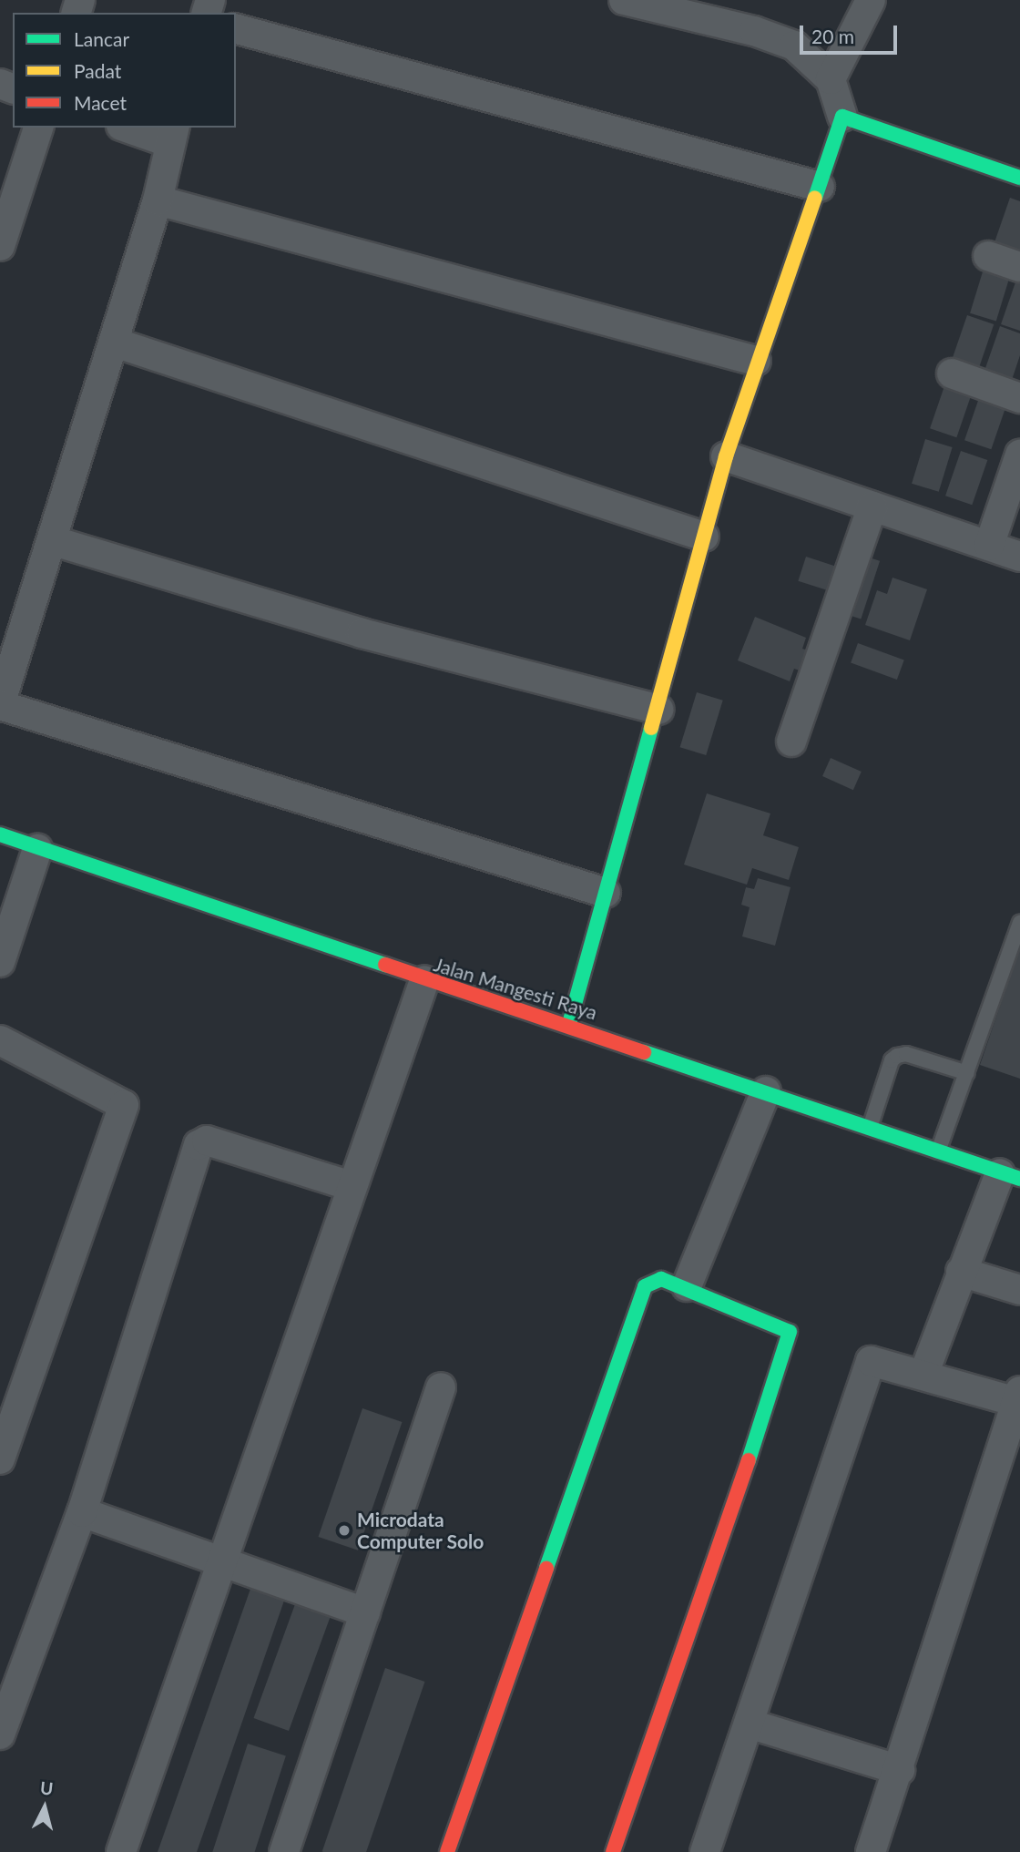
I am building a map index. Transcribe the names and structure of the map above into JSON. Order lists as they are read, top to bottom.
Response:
{
  "streets": {
    "street": ["Jalan Mangesti Raya"]
  },
  "places": ["Microdata Computer Solo"],
  "legend": ["Lancar", "Padat", "Macet"],
  "scale_bar": "20 m",
  "north": "top"
}
